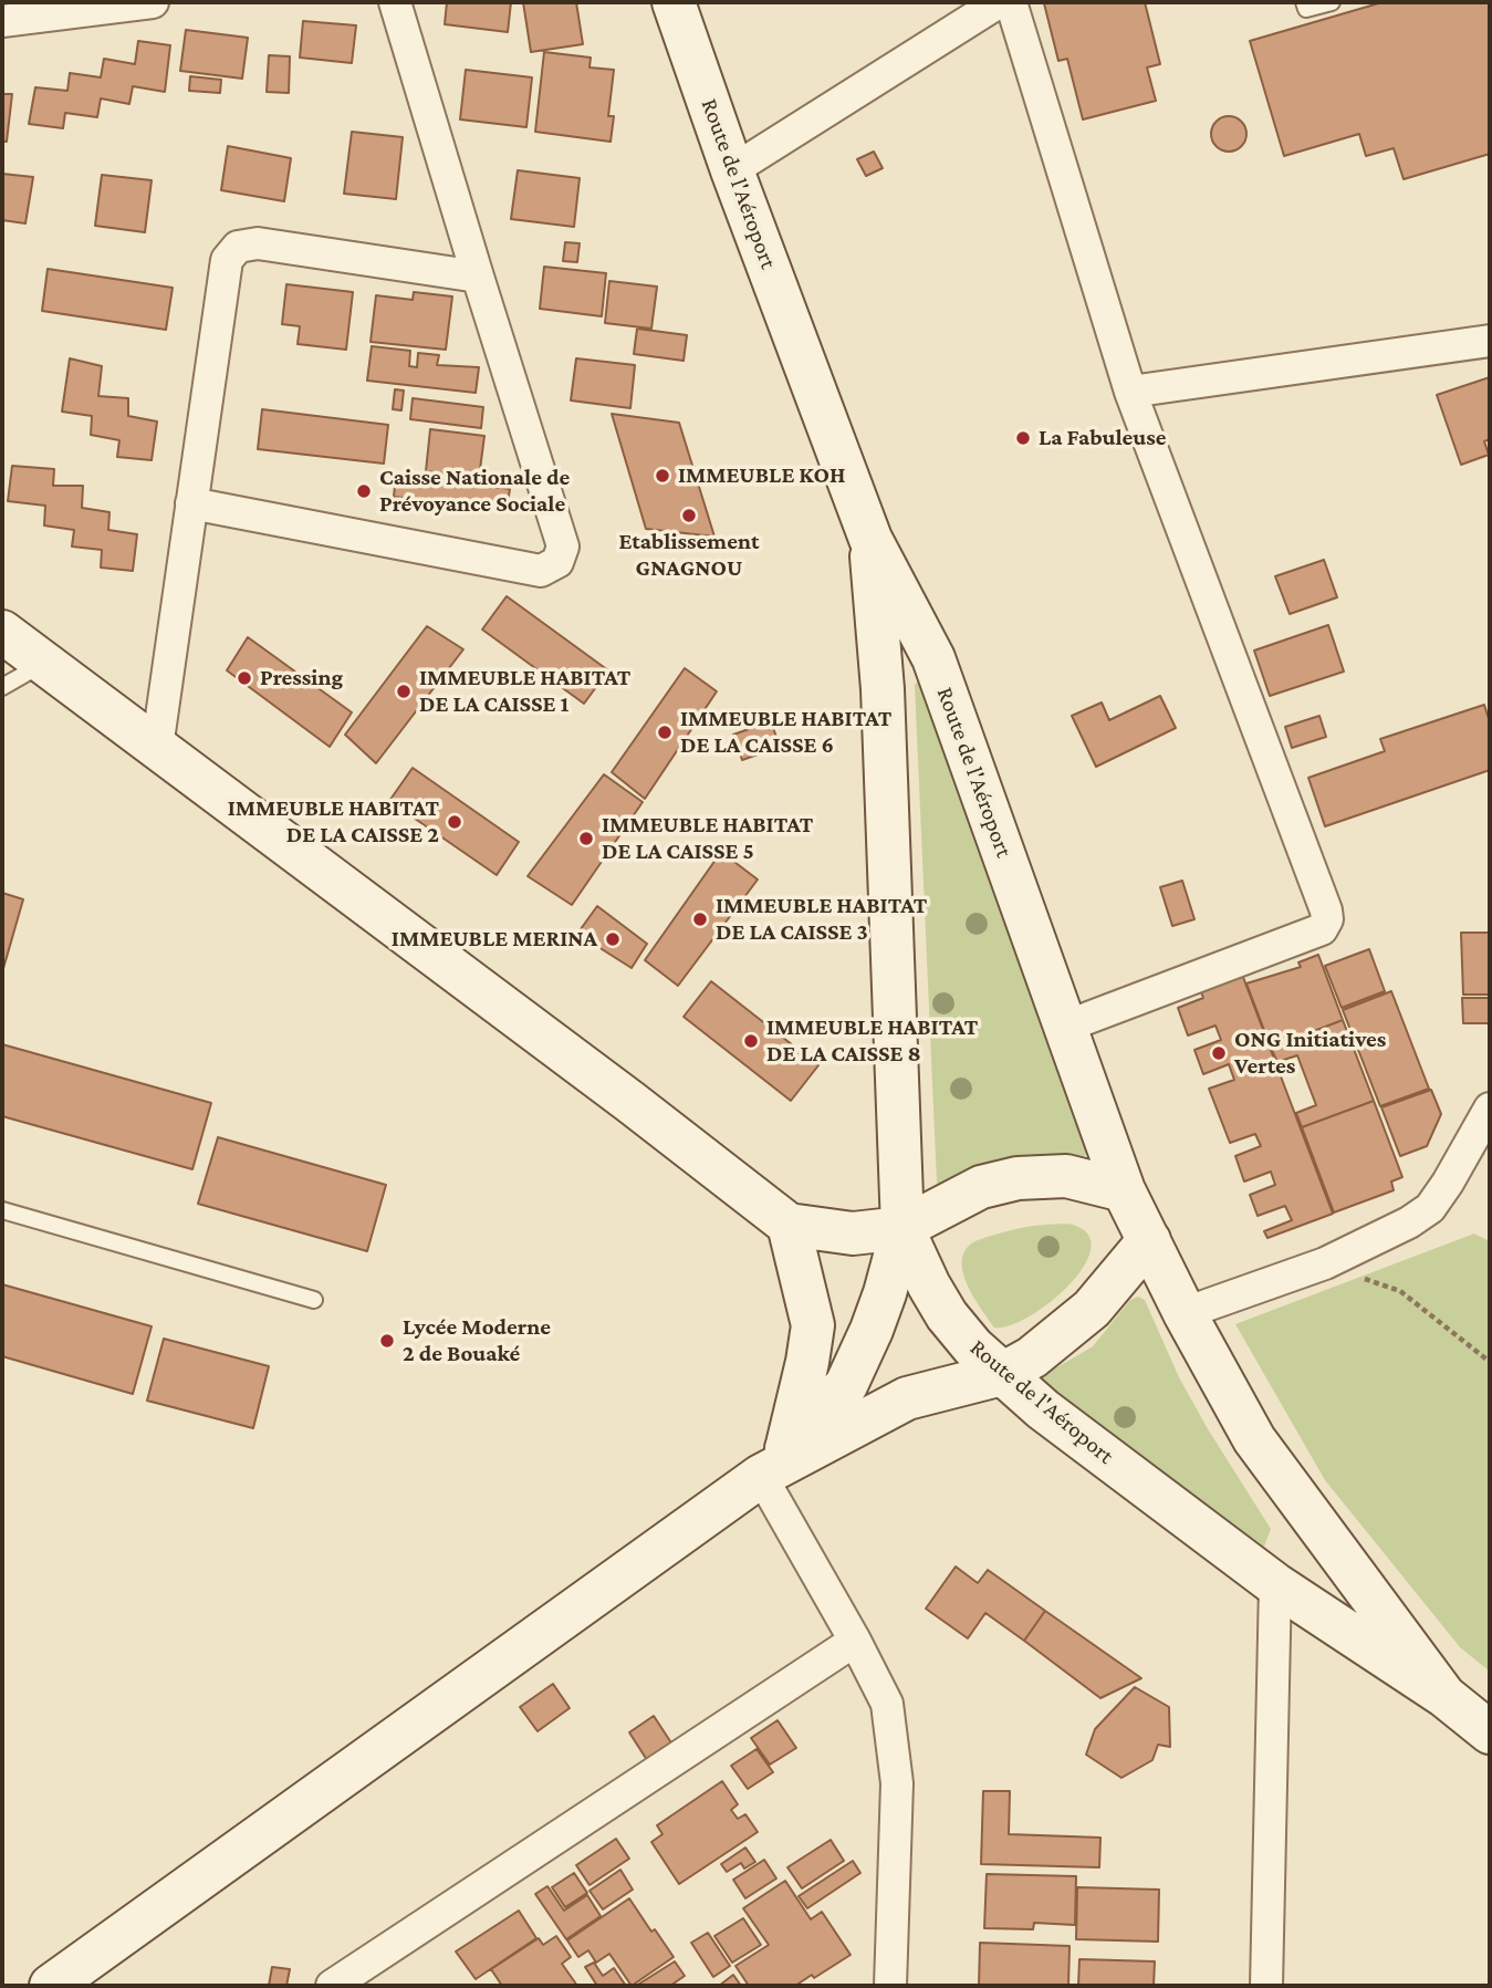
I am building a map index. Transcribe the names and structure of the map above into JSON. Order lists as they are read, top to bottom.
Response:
{
  "streets": {
    "main road": ["Route de l'Aéroport"]
  },
  "places": [
    "La Fabuleuse",
    "IMMEUBLE KOH",
    "Caisse Nationale de Prévoyance Sociale",
    "Etablissement GNAGNOU",
    "Pressing",
    "IMMEUBLE HABITAT DE LA CAISSE 1",
    "IMMEUBLE HABITAT DE LA CAISSE 6",
    "IMMEUBLE HABITAT DE LA CAISSE 2",
    "IMMEUBLE HABITAT DE LA CAISSE 5",
    "IMMEUBLE HABITAT DE LA CAISSE 3",
    "IMMEUBLE MERINA",
    "IMMEUBLE HABITAT DE LA CAISSE 8",
    "ONG Initiatives Vertes",
    "Lycée Moderne 2 de Bouaké"
  ]
}
